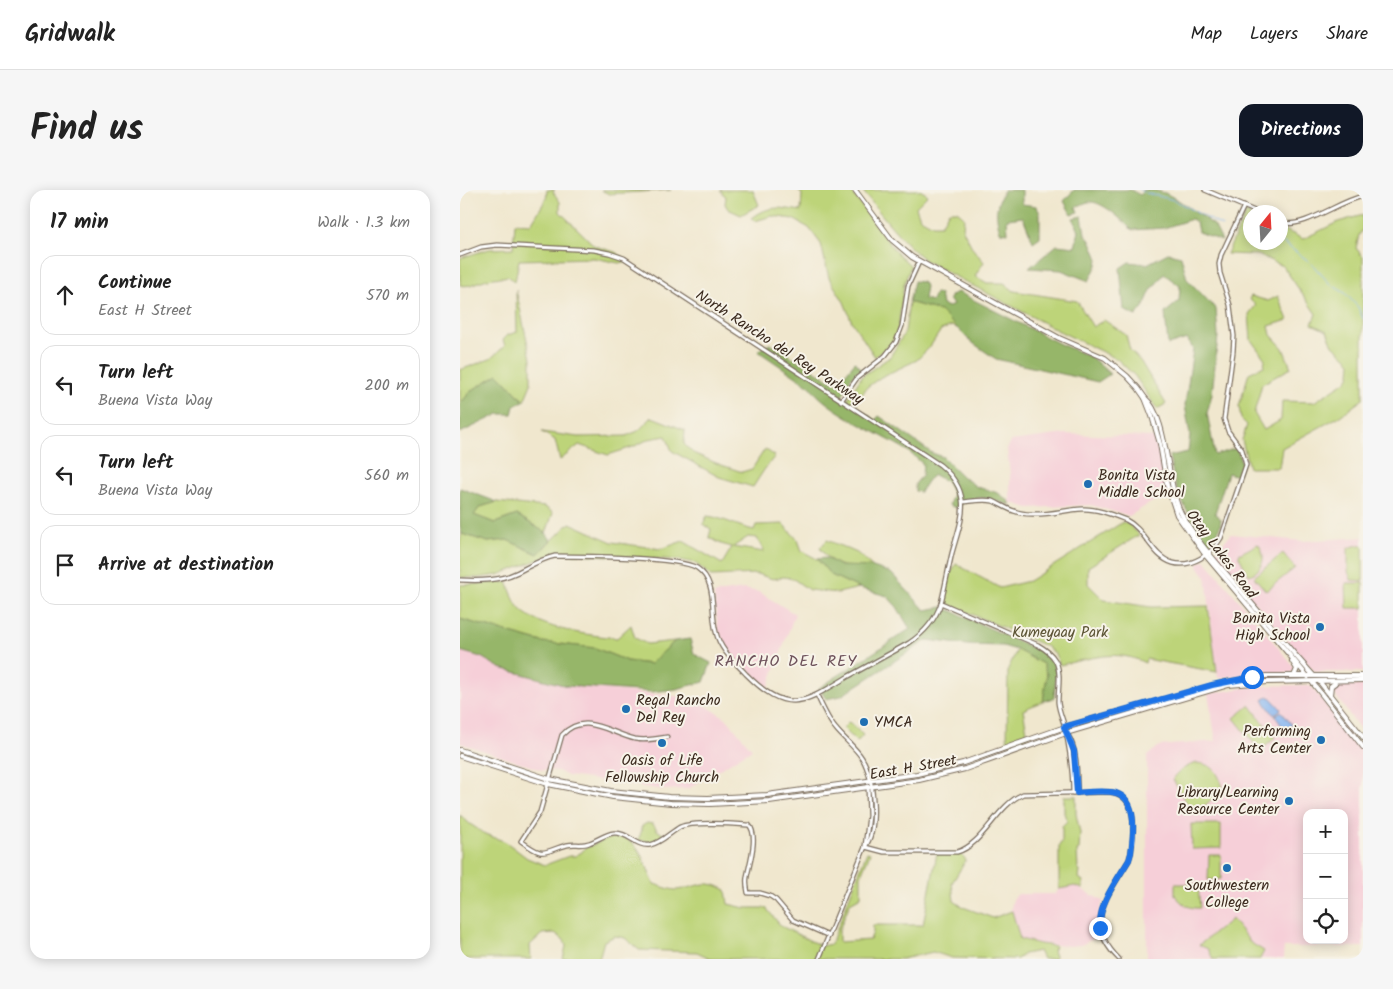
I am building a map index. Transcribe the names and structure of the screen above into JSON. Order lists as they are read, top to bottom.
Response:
{
  "streets": {
    "main road": ["Otay Lakes Road", "East H Street"],
    "street": ["North Rancho del Rey Parkway"]
  },
  "crossings": [
    ["Otay Lakes Road", "East H Street"]
  ],
  "districts": ["RANCHO DEL REY"],
  "parks": ["Kumeyaay Park"],
  "places": [
    "Bonita Vista Middle School",
    "Bonita Vista High School",
    "Regal Rancho Del Rey",
    "YMCA",
    "Performing Arts Center",
    "Oasis of Life Fellowship Church",
    "Library/Learning Resource Center",
    "Southwestern College"
  ],
  "north": "top",
  "page": {
    "header": "Gridwalk",
    "nav": ["Map", "Layers", "Share"],
    "title": "Find us",
    "buttons": "Directions",
    "heading": ["17 min", "Walk · 1.3 km"],
    "list": [
      ["Continue", "East H Street", "570 m"],
      ["Turn left", "Buena Vista Way", "200 m"],
      ["Turn left", "Buena Vista Way", "560 m"],
      "Arrive at destination"
    ],
    "map_buttons": ["+", "−"]
  }
}
